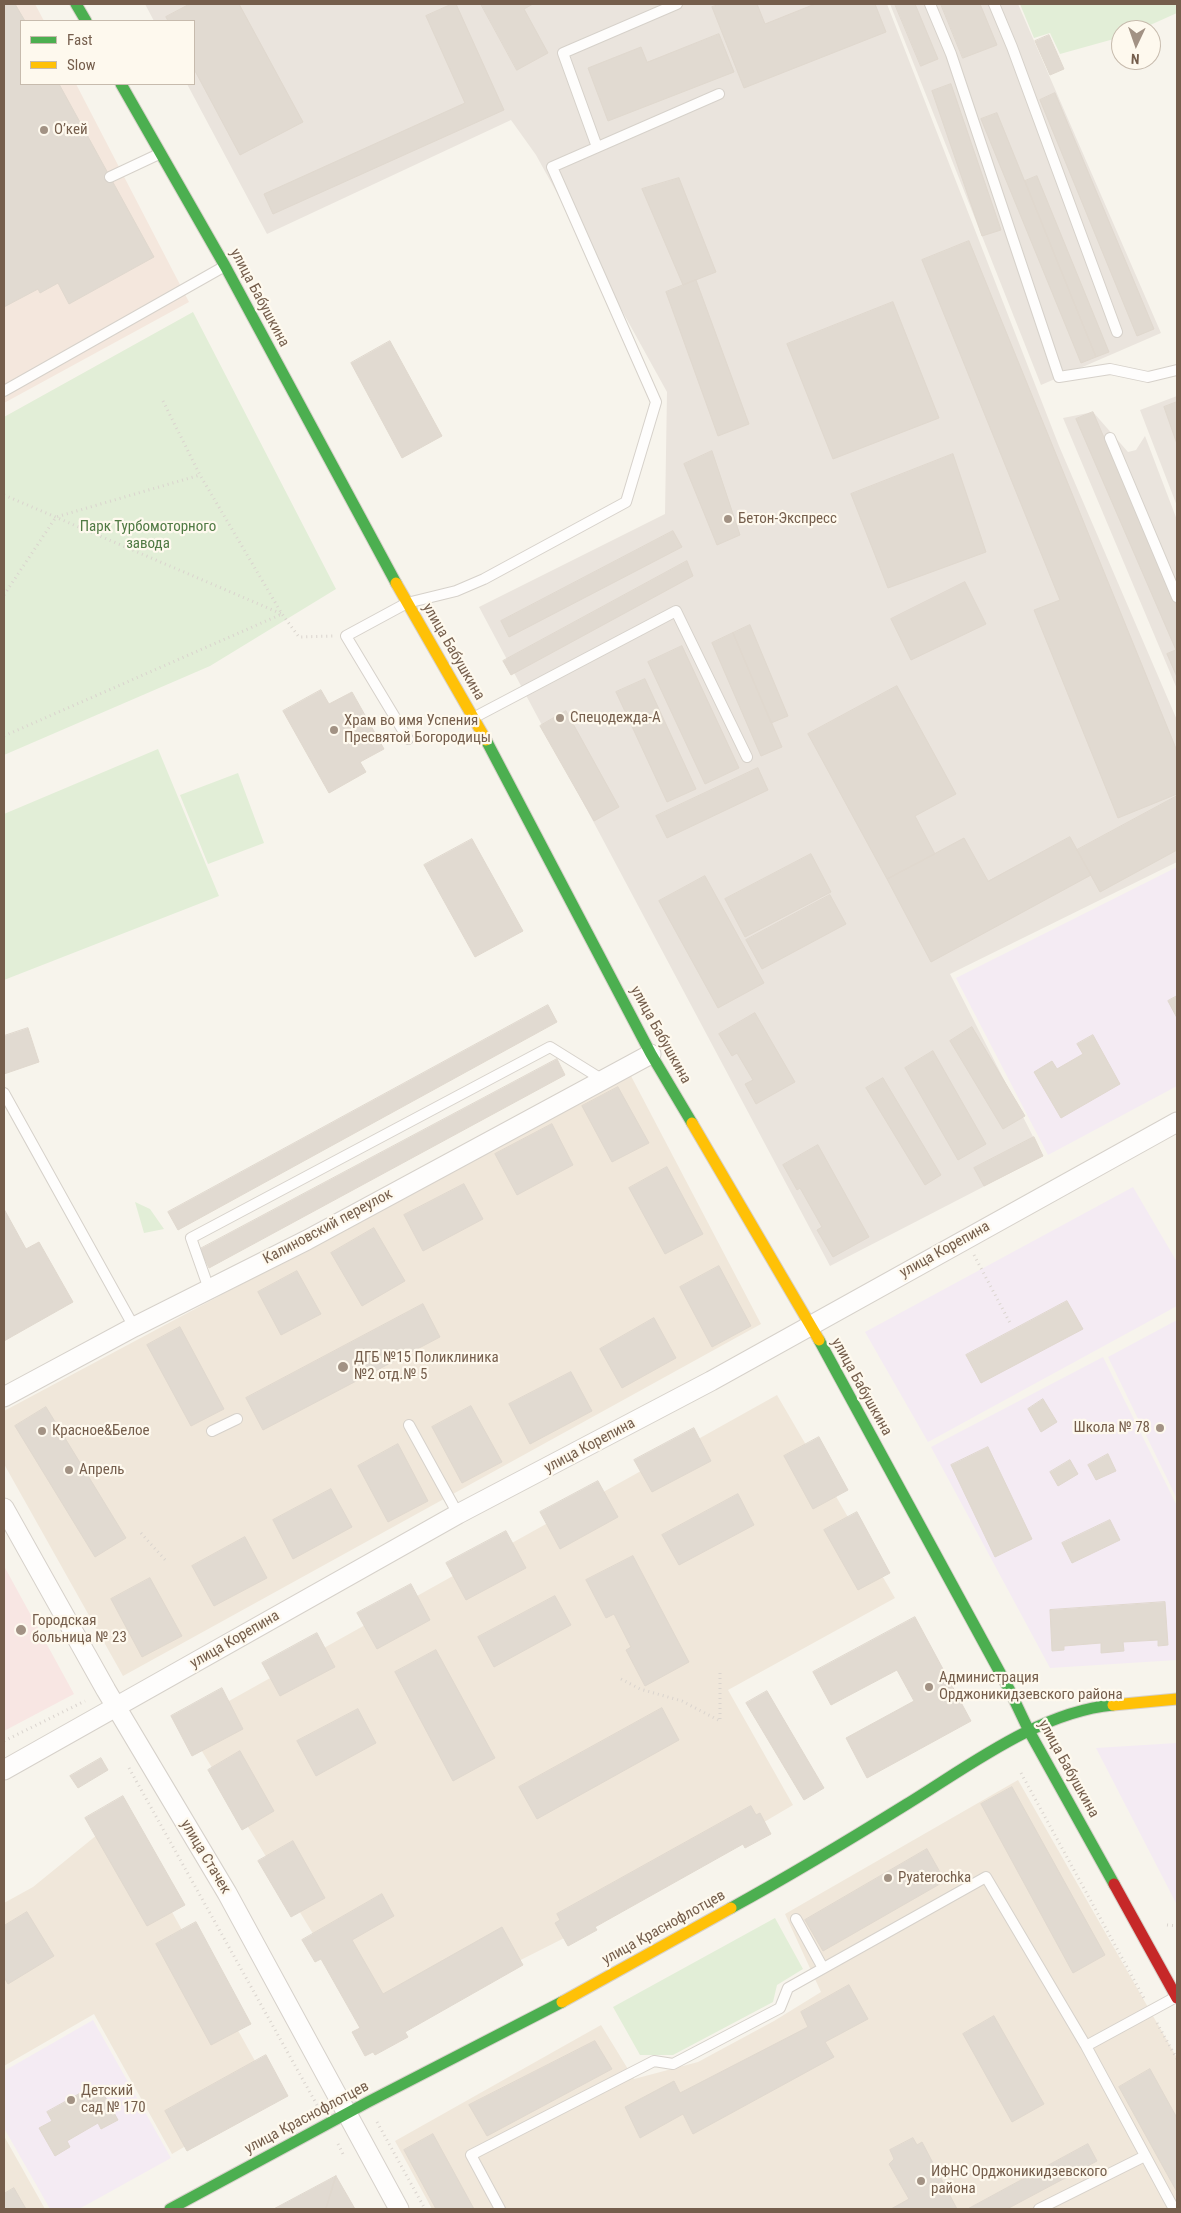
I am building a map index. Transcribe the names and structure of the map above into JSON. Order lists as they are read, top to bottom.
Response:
{
  "streets": {
    "street": [
      "улица Бабушкина",
      "Калиновский переулок",
      "улица Корепина",
      "улица Стачек",
      "улица Краснофлотцев"
    ]
  },
  "crossings": [
    ["улица Бабушкина", "Калиновский переулок"],
    ["улица Бабушкина", "улица Корепина"],
    ["улица Бабушкина", "улица Краснофлотцев"],
    ["улица Корепина", "улица Стачек"],
    ["улица Стачек", "улица Краснофлотцев"]
  ],
  "parks": ["Парк Турбомоторного завода"],
  "places": [
    "О’кей",
    "Бетон-Экспресс",
    "Спецодежда-А",
    "Храм во имя Успения Пресвятой Богородицы",
    "ДГБ №15 Поликлиника №2 отд.№ 5",
    "Школа № 78",
    "Красное&Белое",
    "Апрель",
    "Городская больница № 23",
    "Администрация Орджоникидзевского района",
    "Pyaterochka",
    "Детский сад № 170",
    "ИФНС Орджоникидзевского района"
  ],
  "legend": ["Fast", "Slow"],
  "north": "bottom"
}
